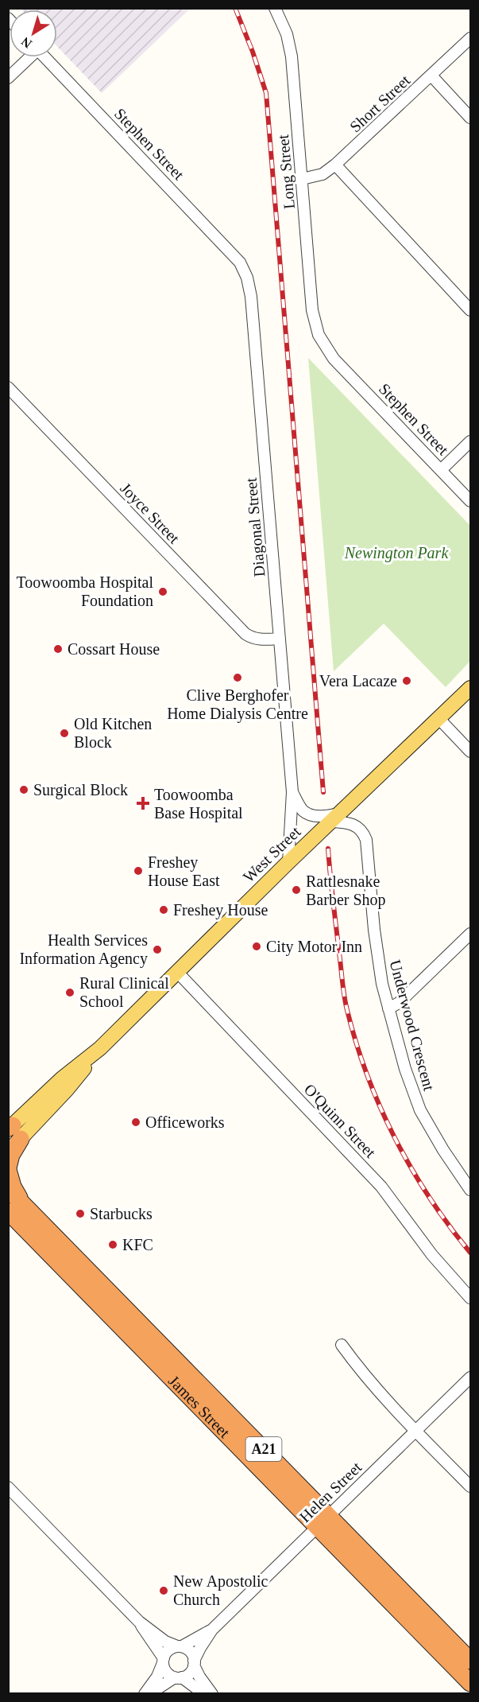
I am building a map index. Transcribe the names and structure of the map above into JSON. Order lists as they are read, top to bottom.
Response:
{
  "streets": {
    "highway": ["James Street", "A21"],
    "main road": ["West Street"],
    "street": [
      "Short Street",
      "Stephen Street",
      "Long Street",
      "Joyce Street",
      "Diagonal Street",
      "Underwood Crescent",
      "O'Quinn Street",
      "Helen Street"
    ]
  },
  "crossings": [
    ["Short Street", "Long Street"],
    ["Stephen Street", "Long Street"],
    ["Stephen Street", "Diagonal Street"],
    ["Joyce Street", "Diagonal Street"],
    ["Diagonal Street", "West Street"],
    ["Diagonal Street", "Underwood Crescent"],
    ["West Street", "Underwood Crescent"],
    ["West Street", "O'Quinn Street"],
    ["James Street", "Helen Street"]
  ],
  "parks": ["Newington Park"],
  "places": {
    "other": [
      "Toowoomba Hospital Foundation",
      "Cossart House",
      "Clive Berghofer Home Dialysis Centre",
      "Vera Lacaze",
      "Old Kitchen Block",
      "Surgical Block",
      "Freshey House East",
      "Rattlesnake Barber Shop",
      "Freshey House",
      "City Motor Inn",
      "Health Services Information Agency",
      "Rural Clinical School",
      "Officeworks",
      "Starbucks",
      "KFC",
      "New Apostolic Church"
    ],
    "health": ["Toowoomba Base Hospital"]
  },
  "north": "bottom left"
}
